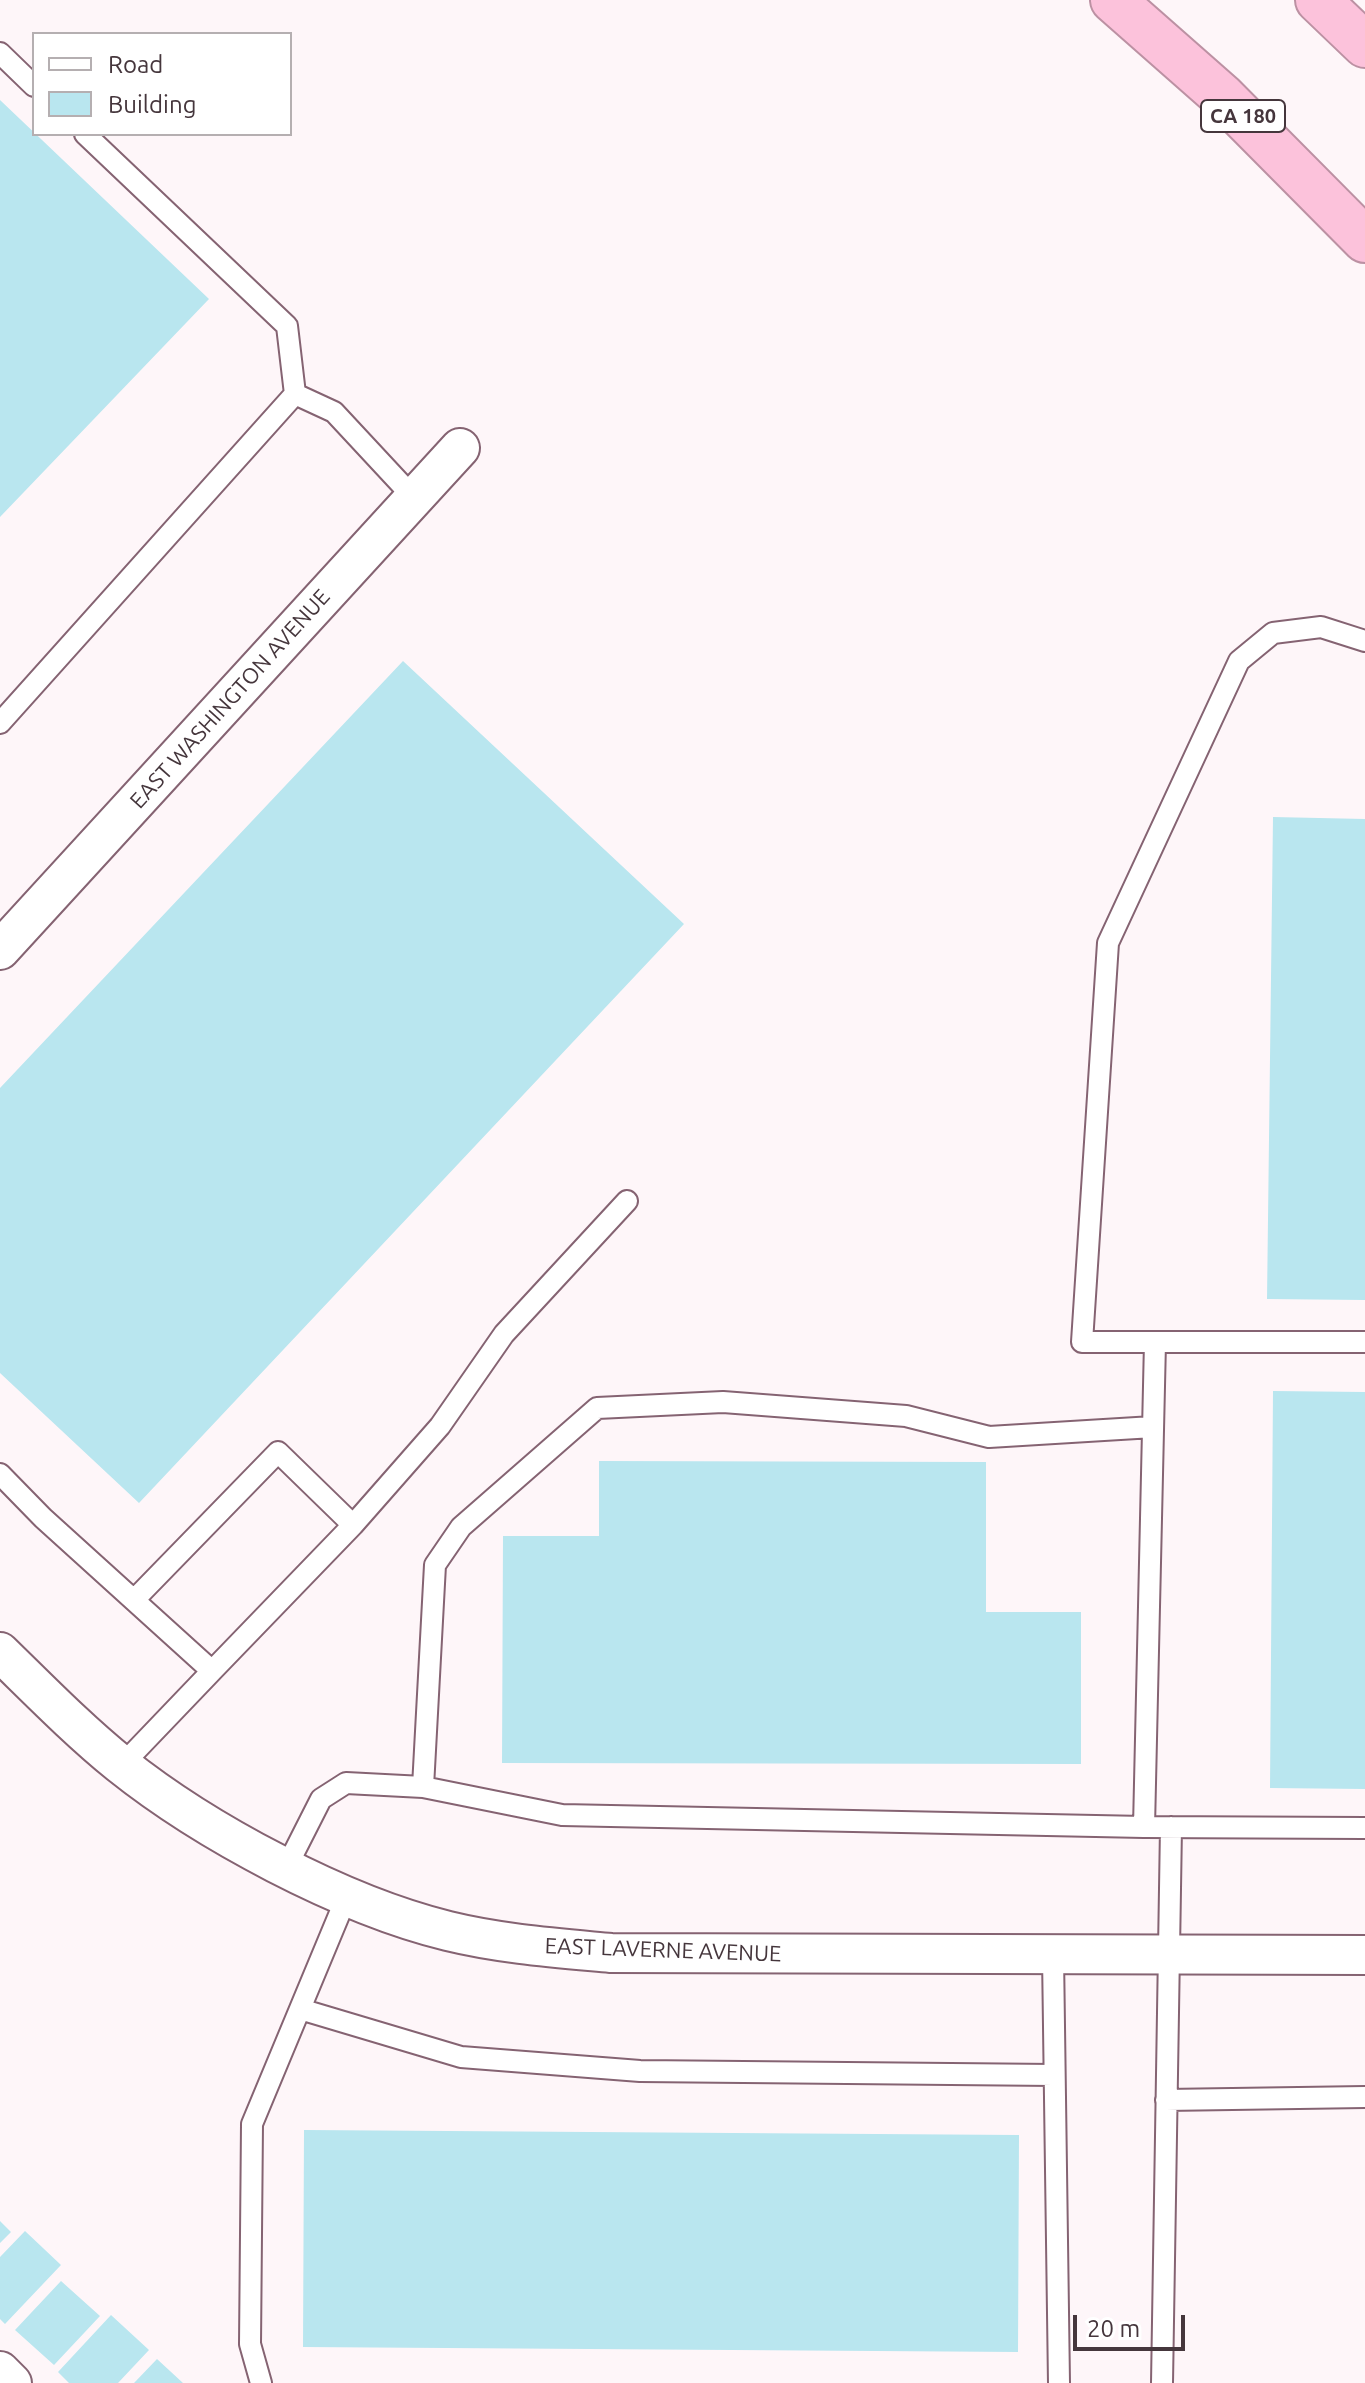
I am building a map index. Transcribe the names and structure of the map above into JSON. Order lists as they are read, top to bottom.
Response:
{
  "streets": {
    "highway": ["CA 180"],
    "street": ["EAST WASHINGTON AVENUE", "EAST LAVERNE AVENUE"]
  },
  "legend": ["Road", "Building"],
  "scale_bar": "20 m"
}
